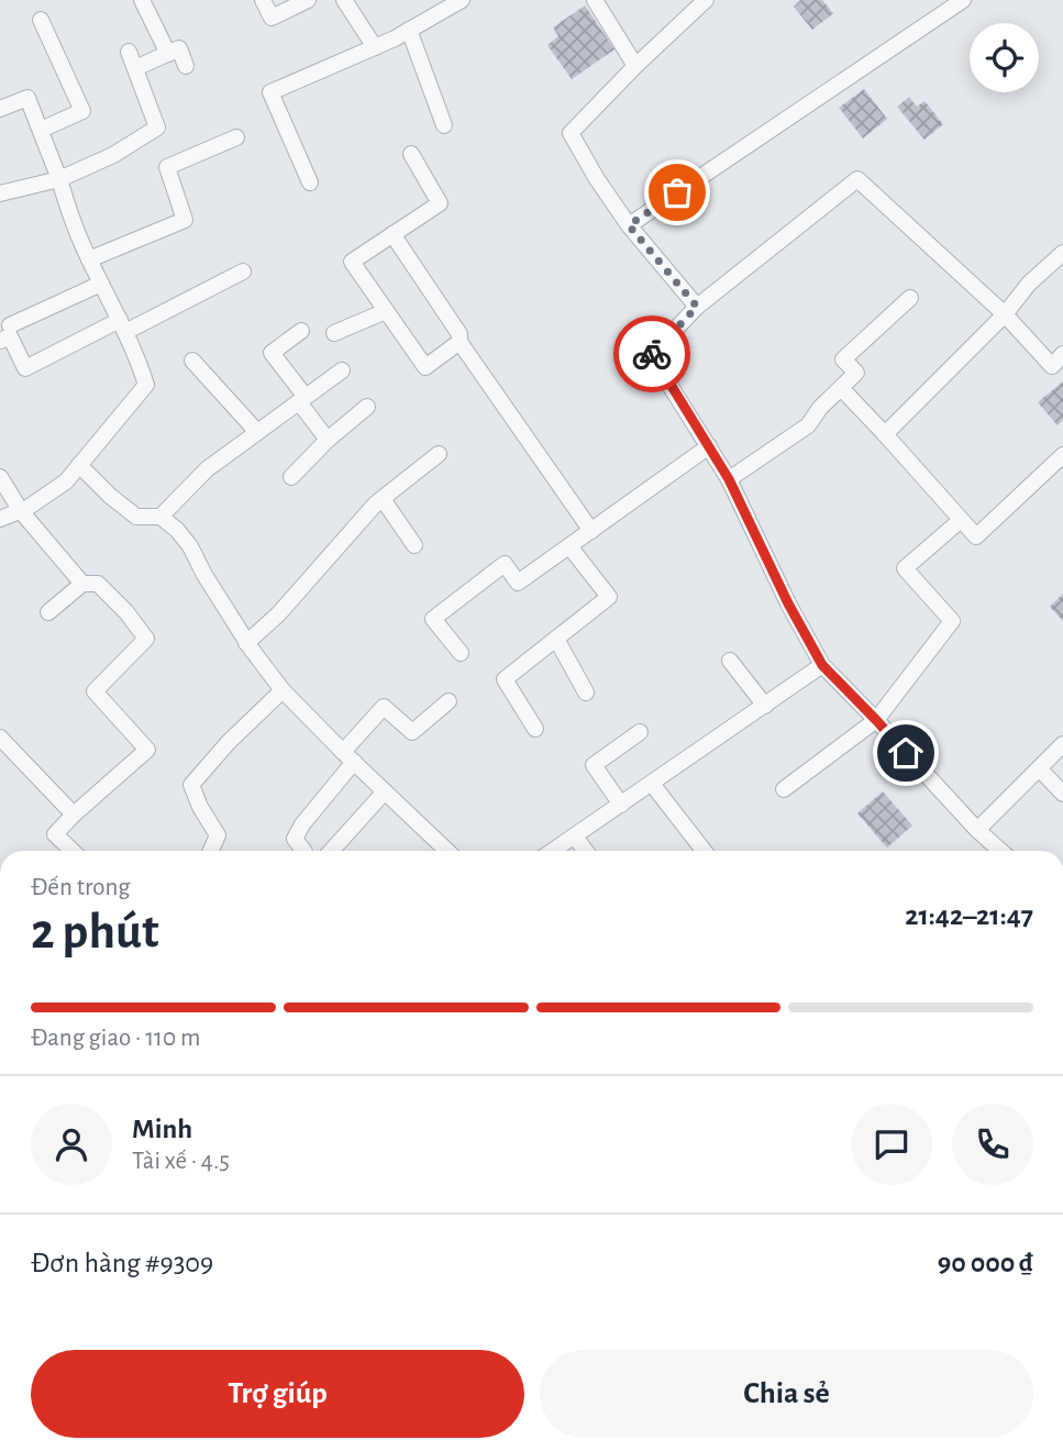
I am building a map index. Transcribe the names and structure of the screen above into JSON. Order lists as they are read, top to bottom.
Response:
{
  "page": {
    "heading": ["2 phút", "Đến trong", "21:42–21:47"],
    "panel": [
      "Minh",
      "Tài xế · 4.5",
      "Đơn hàng #9309",
      "90 000 ₫"
    ],
    "bar": "Đang giao · 110 m",
    "buttons": ["Trợ giúp", "Chia sẻ"]
  }
}
